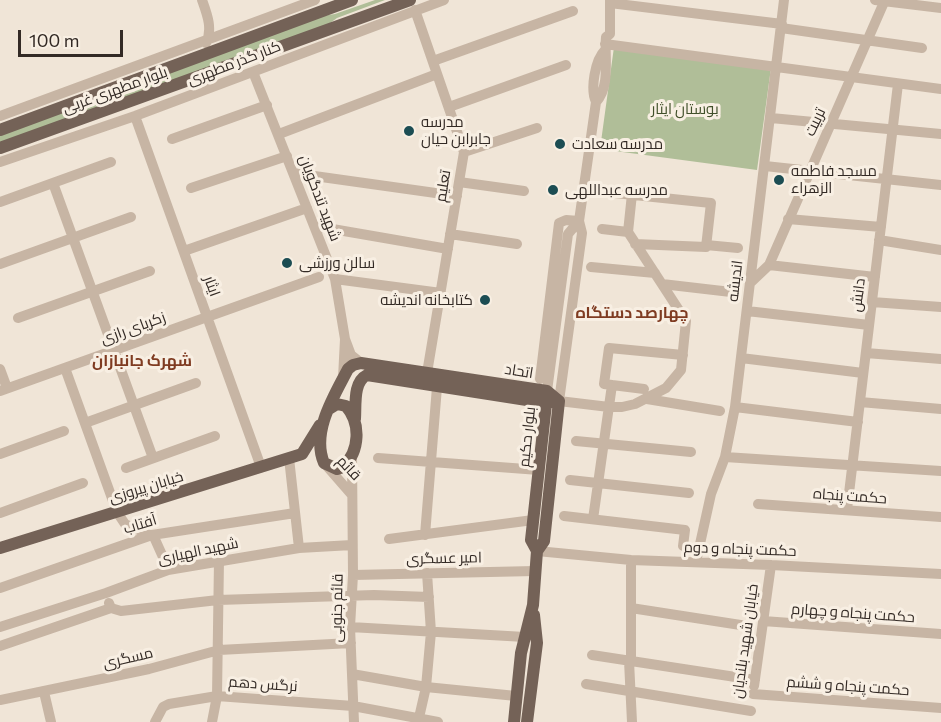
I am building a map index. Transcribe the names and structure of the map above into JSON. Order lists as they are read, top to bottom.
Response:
{
  "streets": {
    "main road": [
      "بلوار مطهری غربی",
      "اتحاد",
      "بلوار حکیم",
      "خیابان پیروزی"
    ],
    "street": [
      "کنار گذر مطهری",
      "تربیت",
      "تعلیم",
      "شهید تندگویان",
      "اندیشه",
      "ایثار",
      "دانش",
      "زکریای رازی",
      "قائم",
      "حکمت پنجاه",
      "آفتاب",
      "حکمت پنجاه و دوم",
      "شهید الهیاری",
      "امیر عسگری",
      "قائم جنوبی",
      "حکمت پنجاه و چهارم",
      "خیابان شهید بلندیان",
      "مسگری",
      "نرگس دهم",
      "حکمت پنجاه و ششم"
    ]
  },
  "crossings": [
    ["کنار گذر مطهری", "بلوار مطهری غربی"],
    ["کنار گذر مطهری", "تعلیم"],
    ["کنار گذر مطهری", "شهید تندگویان"],
    ["کنار گذر مطهری", "ایثار"],
    ["بلوار مطهری غربی", "تعلیم"],
    ["تربیت", "اندیشه"],
    ["تعلیم", "اتحاد"],
    ["شهید تندگویان", "اتحاد"],
    ["اندیشه", "حکمت پنجاه و دوم"],
    ["ایثار", "زکریای رازی"],
    ["ایثار", "خیابان پیروزی"],
    ["دانش", "حکمت پنجاه"],
    ["اتحاد", "بلوار حکیم"],
    ["بلوار حکیم", "حکمت پنجاه و دوم"],
    ["بلوار حکیم", "امیر عسگری"],
    ["قائم", "قائم جنوبی"],
    ["حکمت پنجاه و دوم", "خیابان شهید بلندیان"],
    ["شهید الهیاری", "قائم جنوبی"],
    ["شهید الهیاری", "نرگس دهم"],
    ["امیر عسگری", "قائم جنوبی"],
    ["قائم جنوبی", "مسگری"],
    ["قائم جنوبی", "نرگس دهم"],
    ["حکمت پنجاه و چهارم", "خیابان شهید بلندیان"],
    ["خیابان شهید بلندیان", "حکمت پنجاه و ششم"],
    ["مسگری", "نرگس دهم"]
  ],
  "districts": ["چهارصد دستگاه", "شهرک جانبازان"],
  "parks": ["بوستان ایثار"],
  "places": [
    "مدرسه جابرابن حیان",
    "مدرسه سعادت",
    "مسجد فاطمه الزهراء",
    "مدرسه عبداللهی",
    "سالن ورزشی",
    "کتابخانه اندیشه"
  ],
  "scale_bar": "100 m"
}
